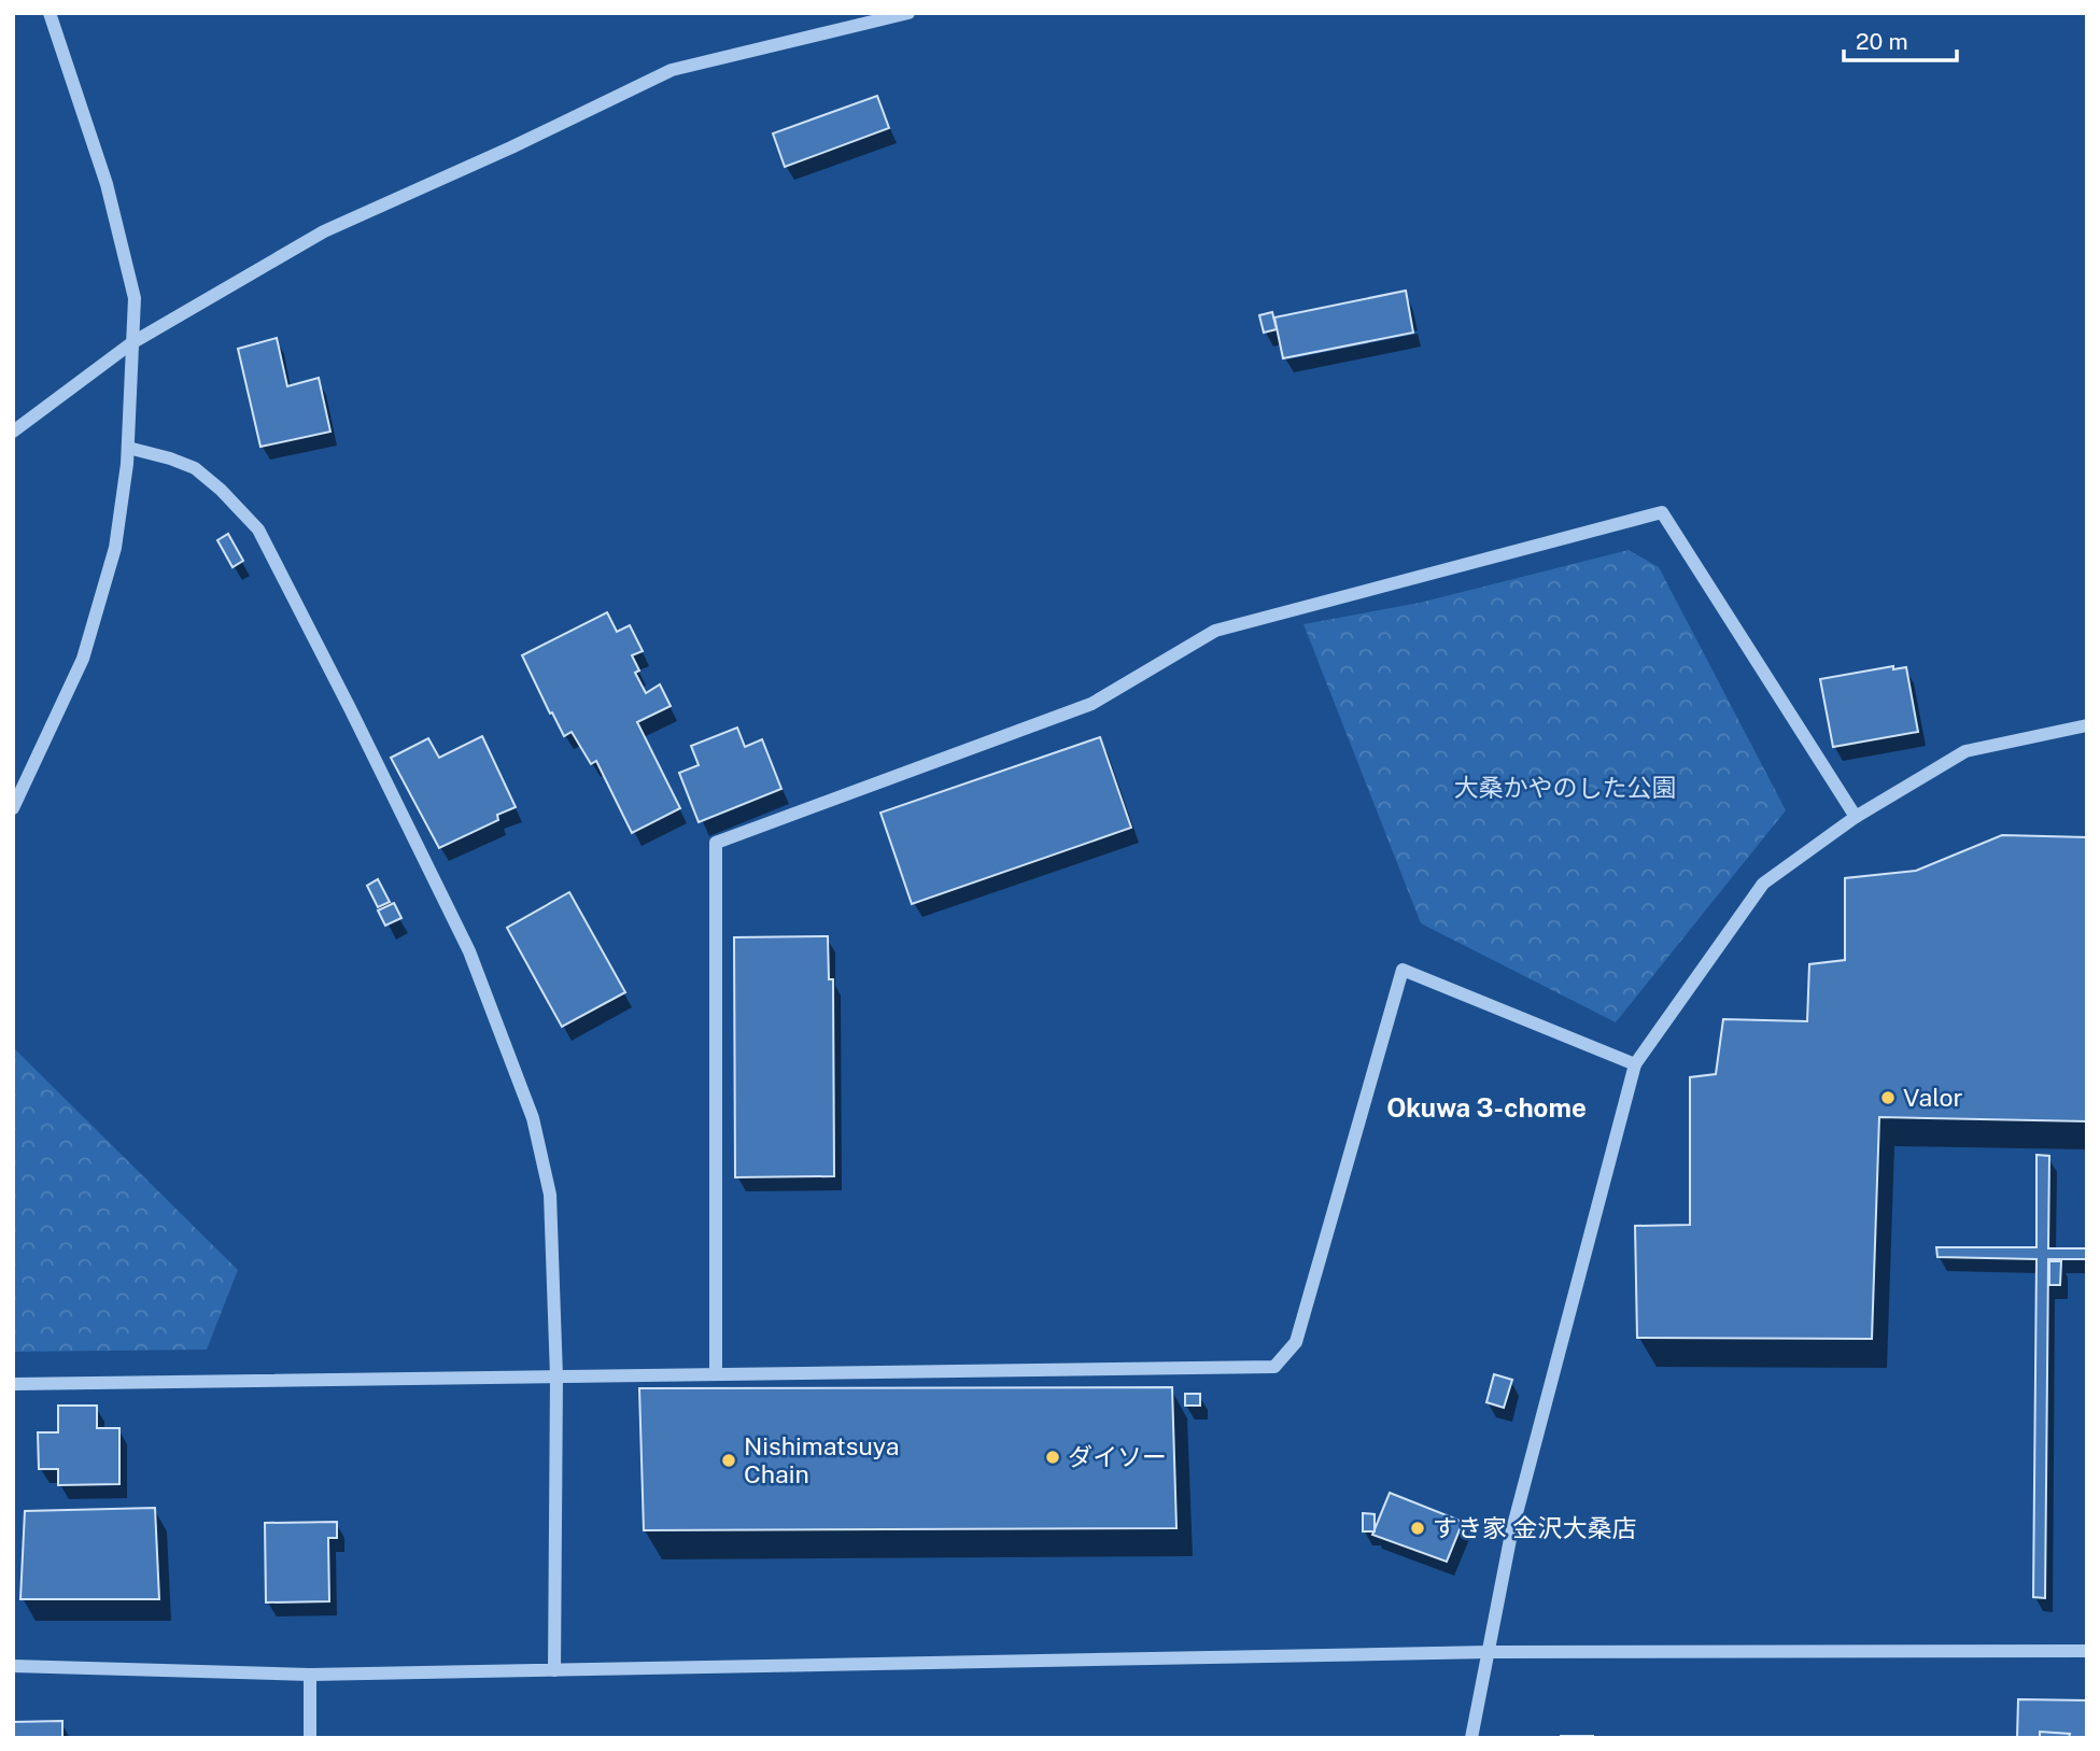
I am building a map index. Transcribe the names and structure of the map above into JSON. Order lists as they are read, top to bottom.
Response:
{
  "districts": ["Okuwa 3-chome"],
  "parks": ["大桑かやのした公園"],
  "places": [
    "Valor",
    "ダイソー",
    "Nishimatsuya Chain",
    "すき家 金沢大桑店"
  ],
  "scale_bar": "20 m"
}
